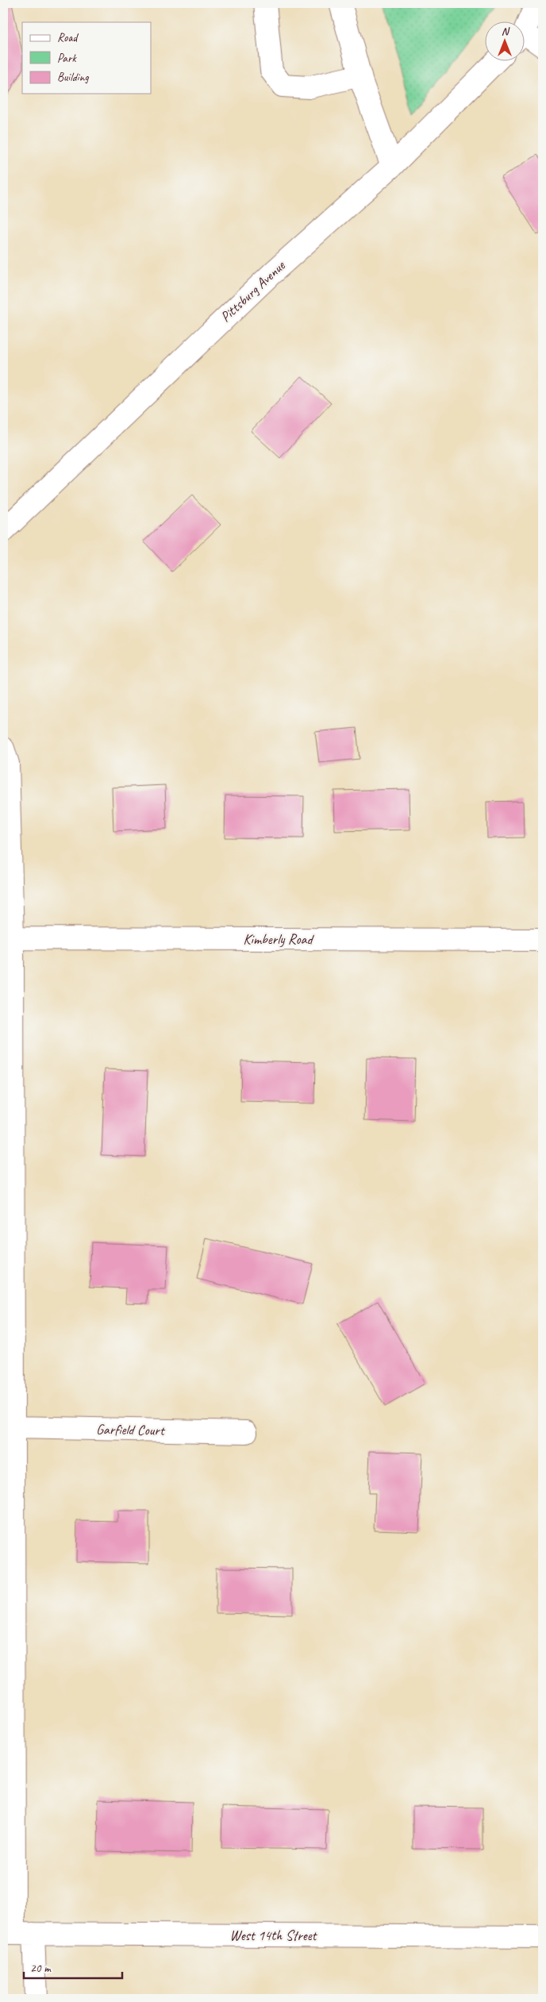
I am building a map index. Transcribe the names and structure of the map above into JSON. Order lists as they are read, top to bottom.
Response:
{
  "streets": {
    "street": [
      "Pittsburg Avenue",
      "Kimberly Road",
      "Garfield Court",
      "West 14th Street"
    ]
  },
  "legend": ["Road", "Park", "Building"],
  "scale_bar": "20 m",
  "north": "top"
}
